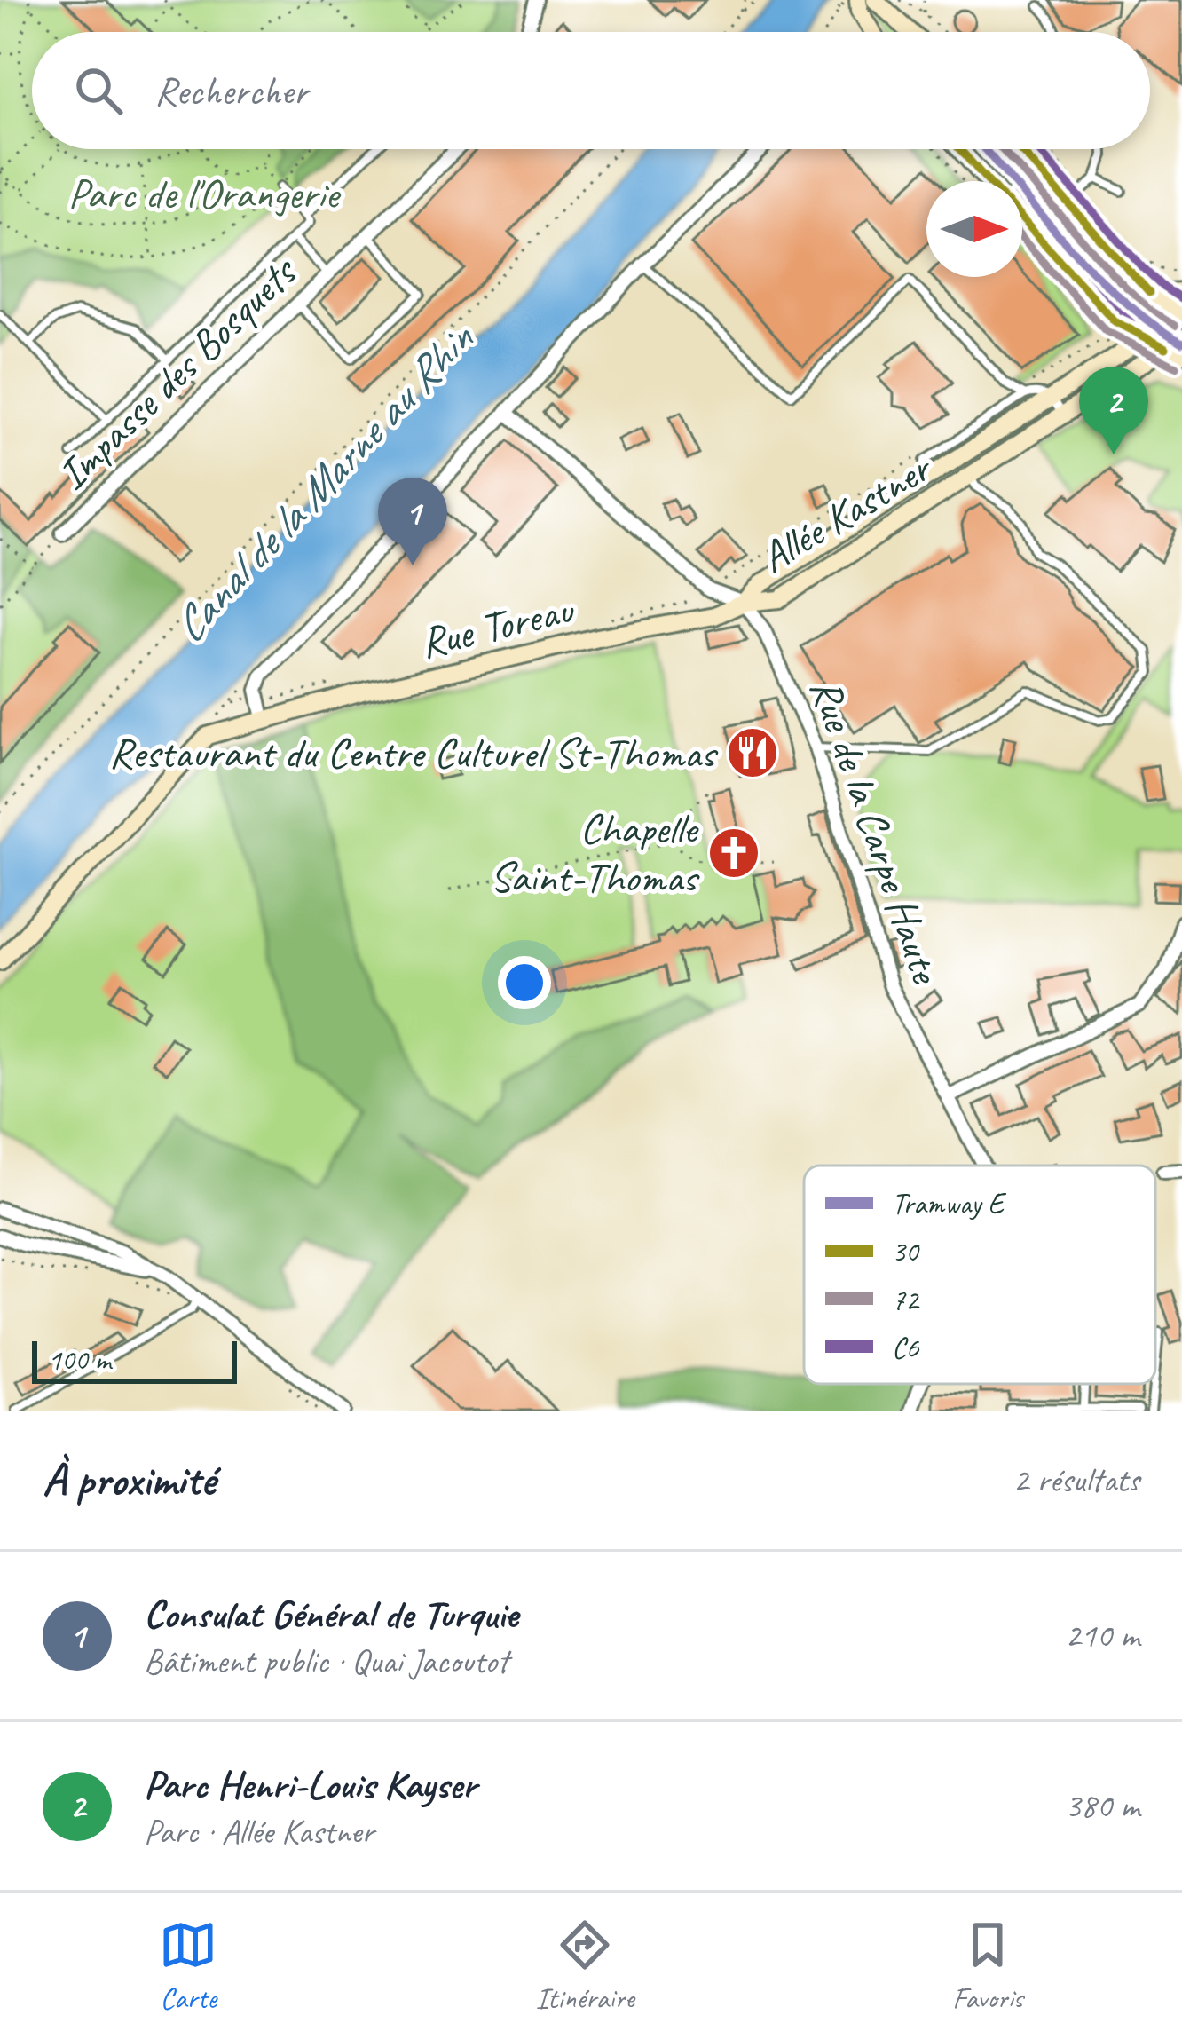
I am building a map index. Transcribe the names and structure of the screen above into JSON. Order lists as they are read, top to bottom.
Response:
{
  "streets": {
    "main road": ["Allée Kastner", "Rue Toreau"],
    "street": ["Impasse des Bosquets", "Rue de la Carpe Haute"]
  },
  "crossings": [
    ["Allée Kastner", "Rue Toreau"],
    ["Allée Kastner", "Rue de la Carpe Haute"],
    ["Rue Toreau", "Rue de la Carpe Haute"]
  ],
  "water": ["Canal de la Marne au Rhin"],
  "parks": ["Parc de l'Orangerie"],
  "places": {
    "restaurant": ["Restaurant du Centre Culturel St-Thomas"],
    "church": ["Chapelle Saint-Thomas"]
  },
  "lines": [
    "tram line E",
    "transit line 30",
    "transit line 72",
    "transit line C6"
  ],
  "legend": [
    "Tramway E",
    "30",
    "72",
    "C6"
  ],
  "scale_bar": "100 m",
  "north": "right",
  "page": {
    "search": "Rechercher",
    "pins": ["2", "1"],
    "scale": "100 m",
    "heading": ["À proximité", "2 résultats"],
    "list": [
      {
        "mark": "1",
        "name": "Consulat Général de Turquie",
        "note": "Bâtiment public · Quai Jacoutot",
        "value": "210 m"
      },
      {
        "mark": "2",
        "name": "Parc Henri-Louis Kayser",
        "note": "Parc · Allée Kastner",
        "value": "380 m"
      }
    ],
    "nav": ["Carte", "Itinéraire", "Favoris"]
  }
}
